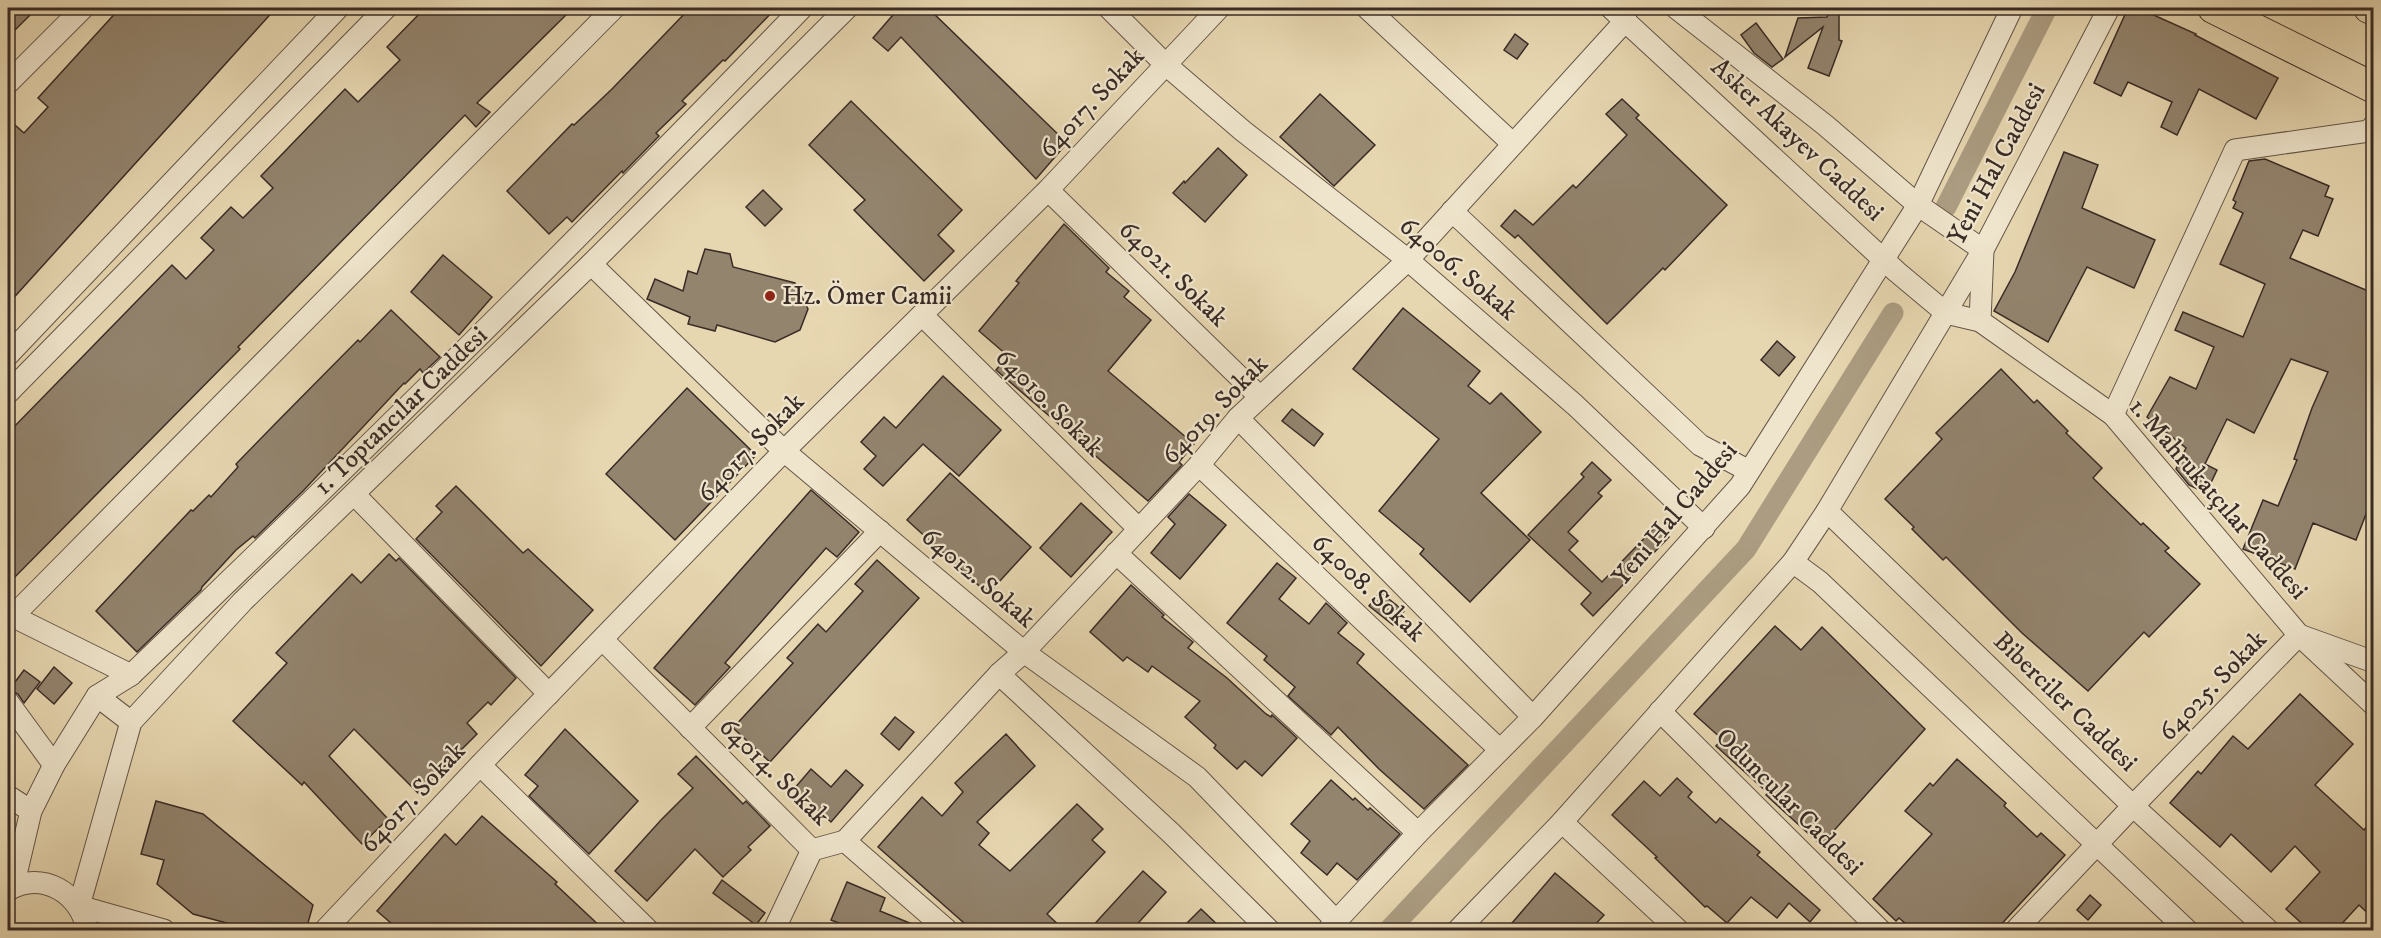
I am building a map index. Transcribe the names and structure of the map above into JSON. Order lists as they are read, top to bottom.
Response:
{
  "streets": {
    "street": [
      "64017. Sokak",
      "Asker Akayev Caddesi",
      "Yeni Hal Caddesi",
      "64006. Sokak",
      "64021. Sokak",
      "64010. Sokak",
      "64019. Sokak",
      "1. Toptancılar Caddesi",
      "1. Mahrukatçılar Caddesi",
      "64012. Sokak",
      "64008. Sokak",
      "64025. Sokak",
      "Biberciler Caddesi",
      "64014. Sokak",
      "Oduncular Caddesi"
    ]
  },
  "crossings": [
    ["64017. Sokak", "64006. Sokak"],
    ["64017. Sokak", "64021. Sokak"],
    ["64017. Sokak", "64010. Sokak"],
    ["64017. Sokak", "64012. Sokak"],
    ["64017. Sokak", "64014. Sokak"],
    ["Asker Akayev Caddesi", "Yeni Hal Caddesi"],
    ["Asker Akayev Caddesi", "64019. Sokak"],
    ["Asker Akayev Caddesi", "1. Mahrukatçılar Caddesi"],
    ["Yeni Hal Caddesi", "64006. Sokak"],
    ["Yeni Hal Caddesi", "1. Mahrukatçılar Caddesi"],
    ["Yeni Hal Caddesi", "64012. Sokak"],
    ["Yeni Hal Caddesi", "64008. Sokak"],
    ["Yeni Hal Caddesi", "Biberciler Caddesi"],
    ["Yeni Hal Caddesi", "Oduncular Caddesi"],
    ["64006. Sokak", "64019. Sokak"],
    ["64021. Sokak", "64019. Sokak"],
    ["64010. Sokak", "64019. Sokak"],
    ["64019. Sokak", "64012. Sokak"],
    ["64019. Sokak", "64008. Sokak"],
    ["64019. Sokak", "64014. Sokak"],
    ["1. Toptancılar Caddesi", "64012. Sokak"],
    ["1. Mahrukatçılar Caddesi", "64025. Sokak"],
    ["64025. Sokak", "Biberciler Caddesi"]
  ],
  "places": ["Hz. Ömer Camii"]
}
